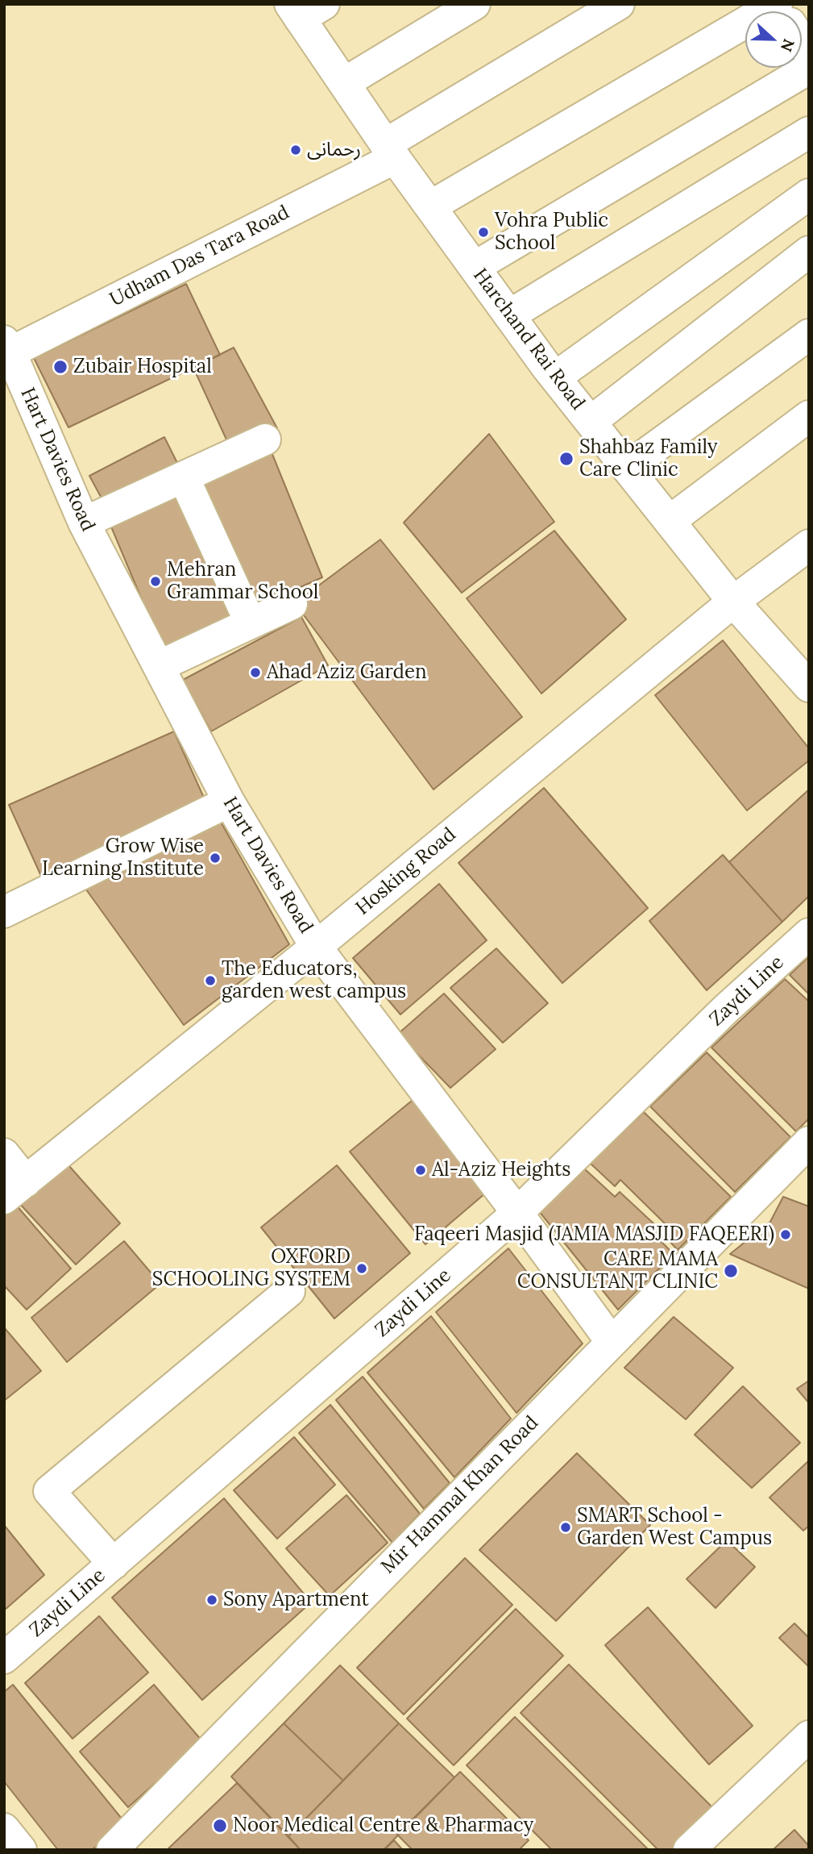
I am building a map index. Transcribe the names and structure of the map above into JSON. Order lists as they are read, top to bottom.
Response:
{
  "streets": {
    "street": [
      "Udham Das Tara Road",
      "Harchand Rai Road",
      "Hart Davies Road",
      "Hosking Road",
      "Zaydi Line",
      "Mir Hammal Khan Road"
    ]
  },
  "crossings": [
    ["Udham Das Tara Road", "Harchand Rai Road"],
    ["Udham Das Tara Road", "Hart Davies Road"],
    ["Harchand Rai Road", "Hosking Road"],
    ["Hart Davies Road", "Hosking Road"],
    ["Hart Davies Road", "Zaydi Line"],
    ["Hart Davies Road", "Mir Hammal Khan Road"]
  ],
  "places": [
    "رحمانی",
    "Vohra Public School",
    "Zubair Hospital",
    "Shahbaz Family Care Clinic",
    "Mehran Grammar School",
    "Ahad Aziz Garden",
    "Grow Wise Learning Institute",
    "The Educators, garden west campus",
    "Al-Aziz Heights",
    "Faqeeri Masjid (JAMIA MASJID FAQEERI)",
    "OXFORD SCHOOLING SYSTEM",
    "CARE MAMA CONSULTANT CLINIC",
    "SMART School - Garden West Campus",
    "Sony Apartment",
    "Noor Medical Centre & Pharmacy"
  ],
  "north": "right"
}
